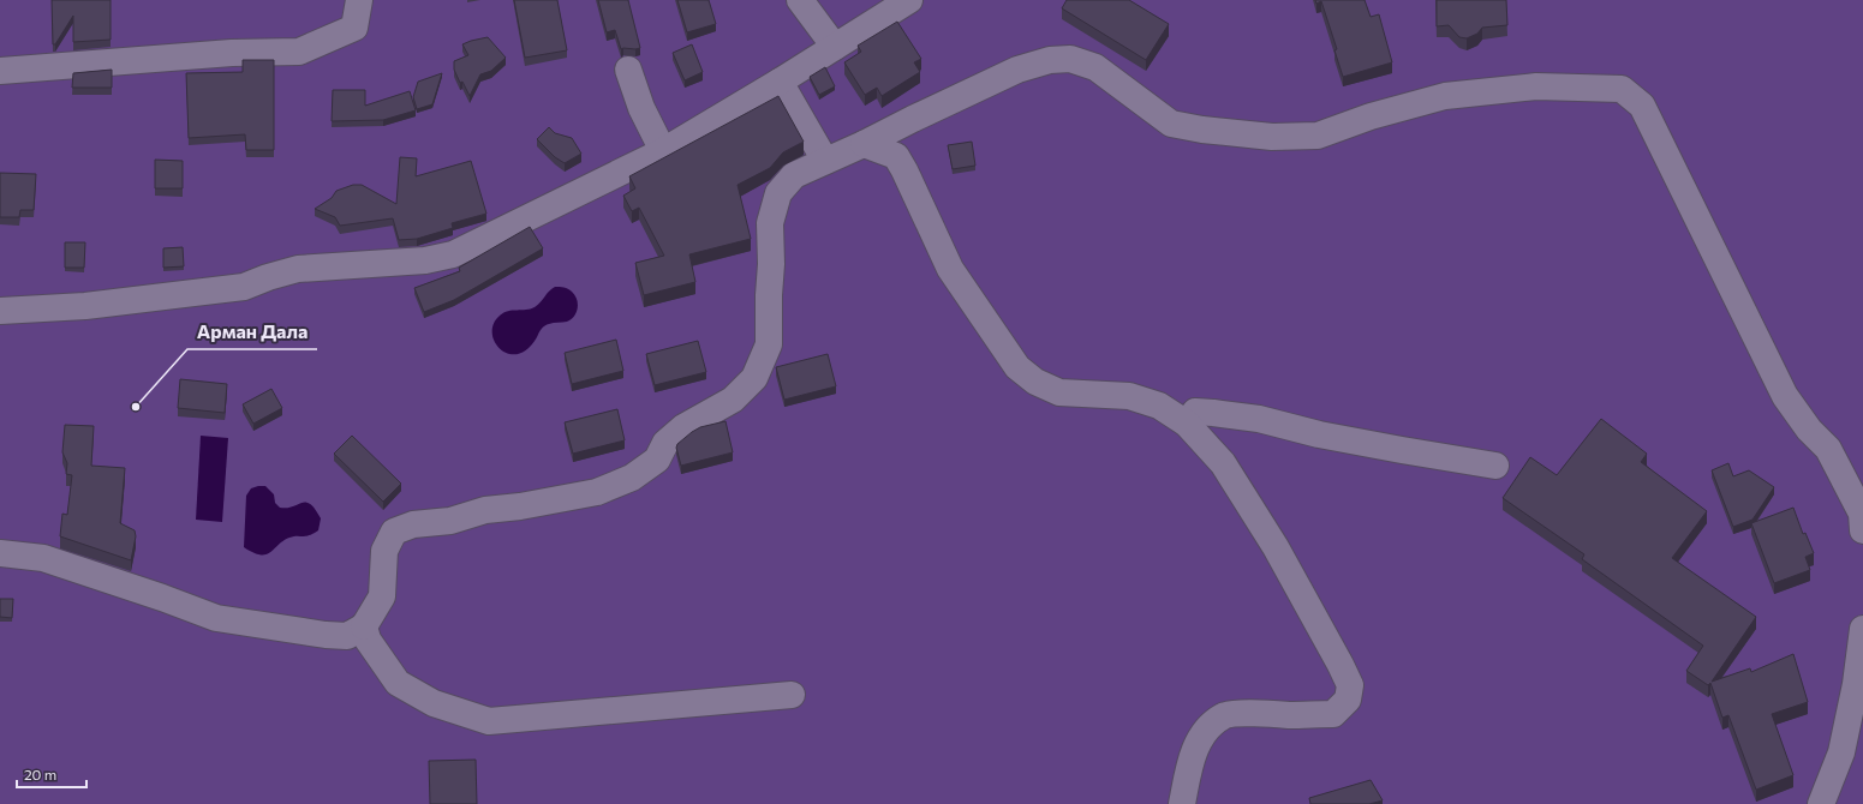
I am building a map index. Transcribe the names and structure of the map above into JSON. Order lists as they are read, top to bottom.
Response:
{
  "places": ["Арман Дала"],
  "scale_bar": "20 m"
}
